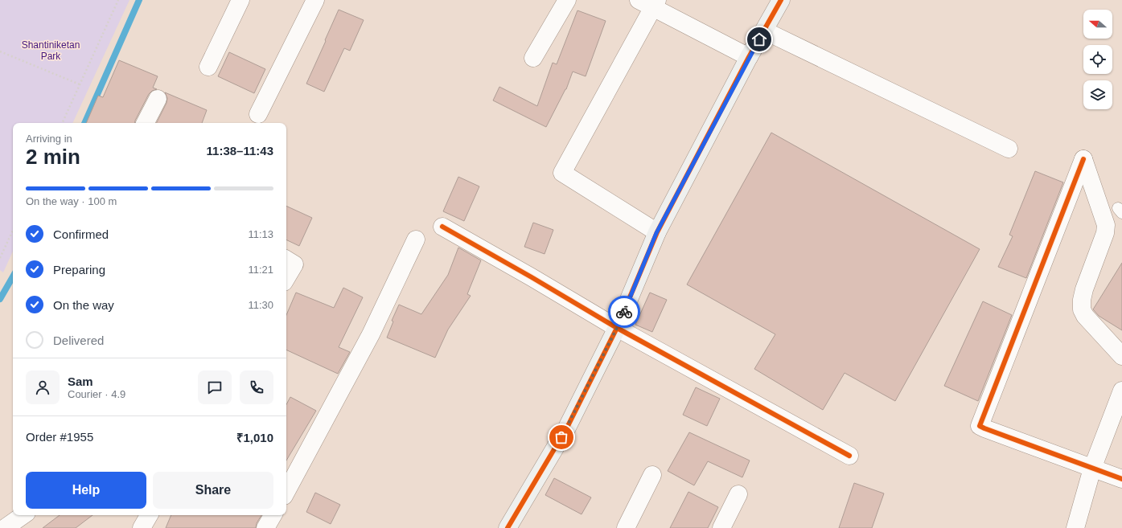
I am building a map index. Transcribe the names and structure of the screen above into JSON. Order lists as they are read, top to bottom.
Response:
{
  "parks": ["Shantiniketan Park"],
  "north": "left",
  "page": {
    "heading": ["2 min", "Arriving in", "11:38–11:43"],
    "panel": [
      "Sam",
      "Courier · 4.9",
      "Order #1955",
      "₹1,010"
    ],
    "bar": "On the way · 100 m",
    "list": [
      ["Confirmed", "11:13"],
      ["Preparing", "11:21"],
      ["On the way", "11:30"],
      "Delivered"
    ],
    "buttons": ["Help", "Share"]
  }
}
